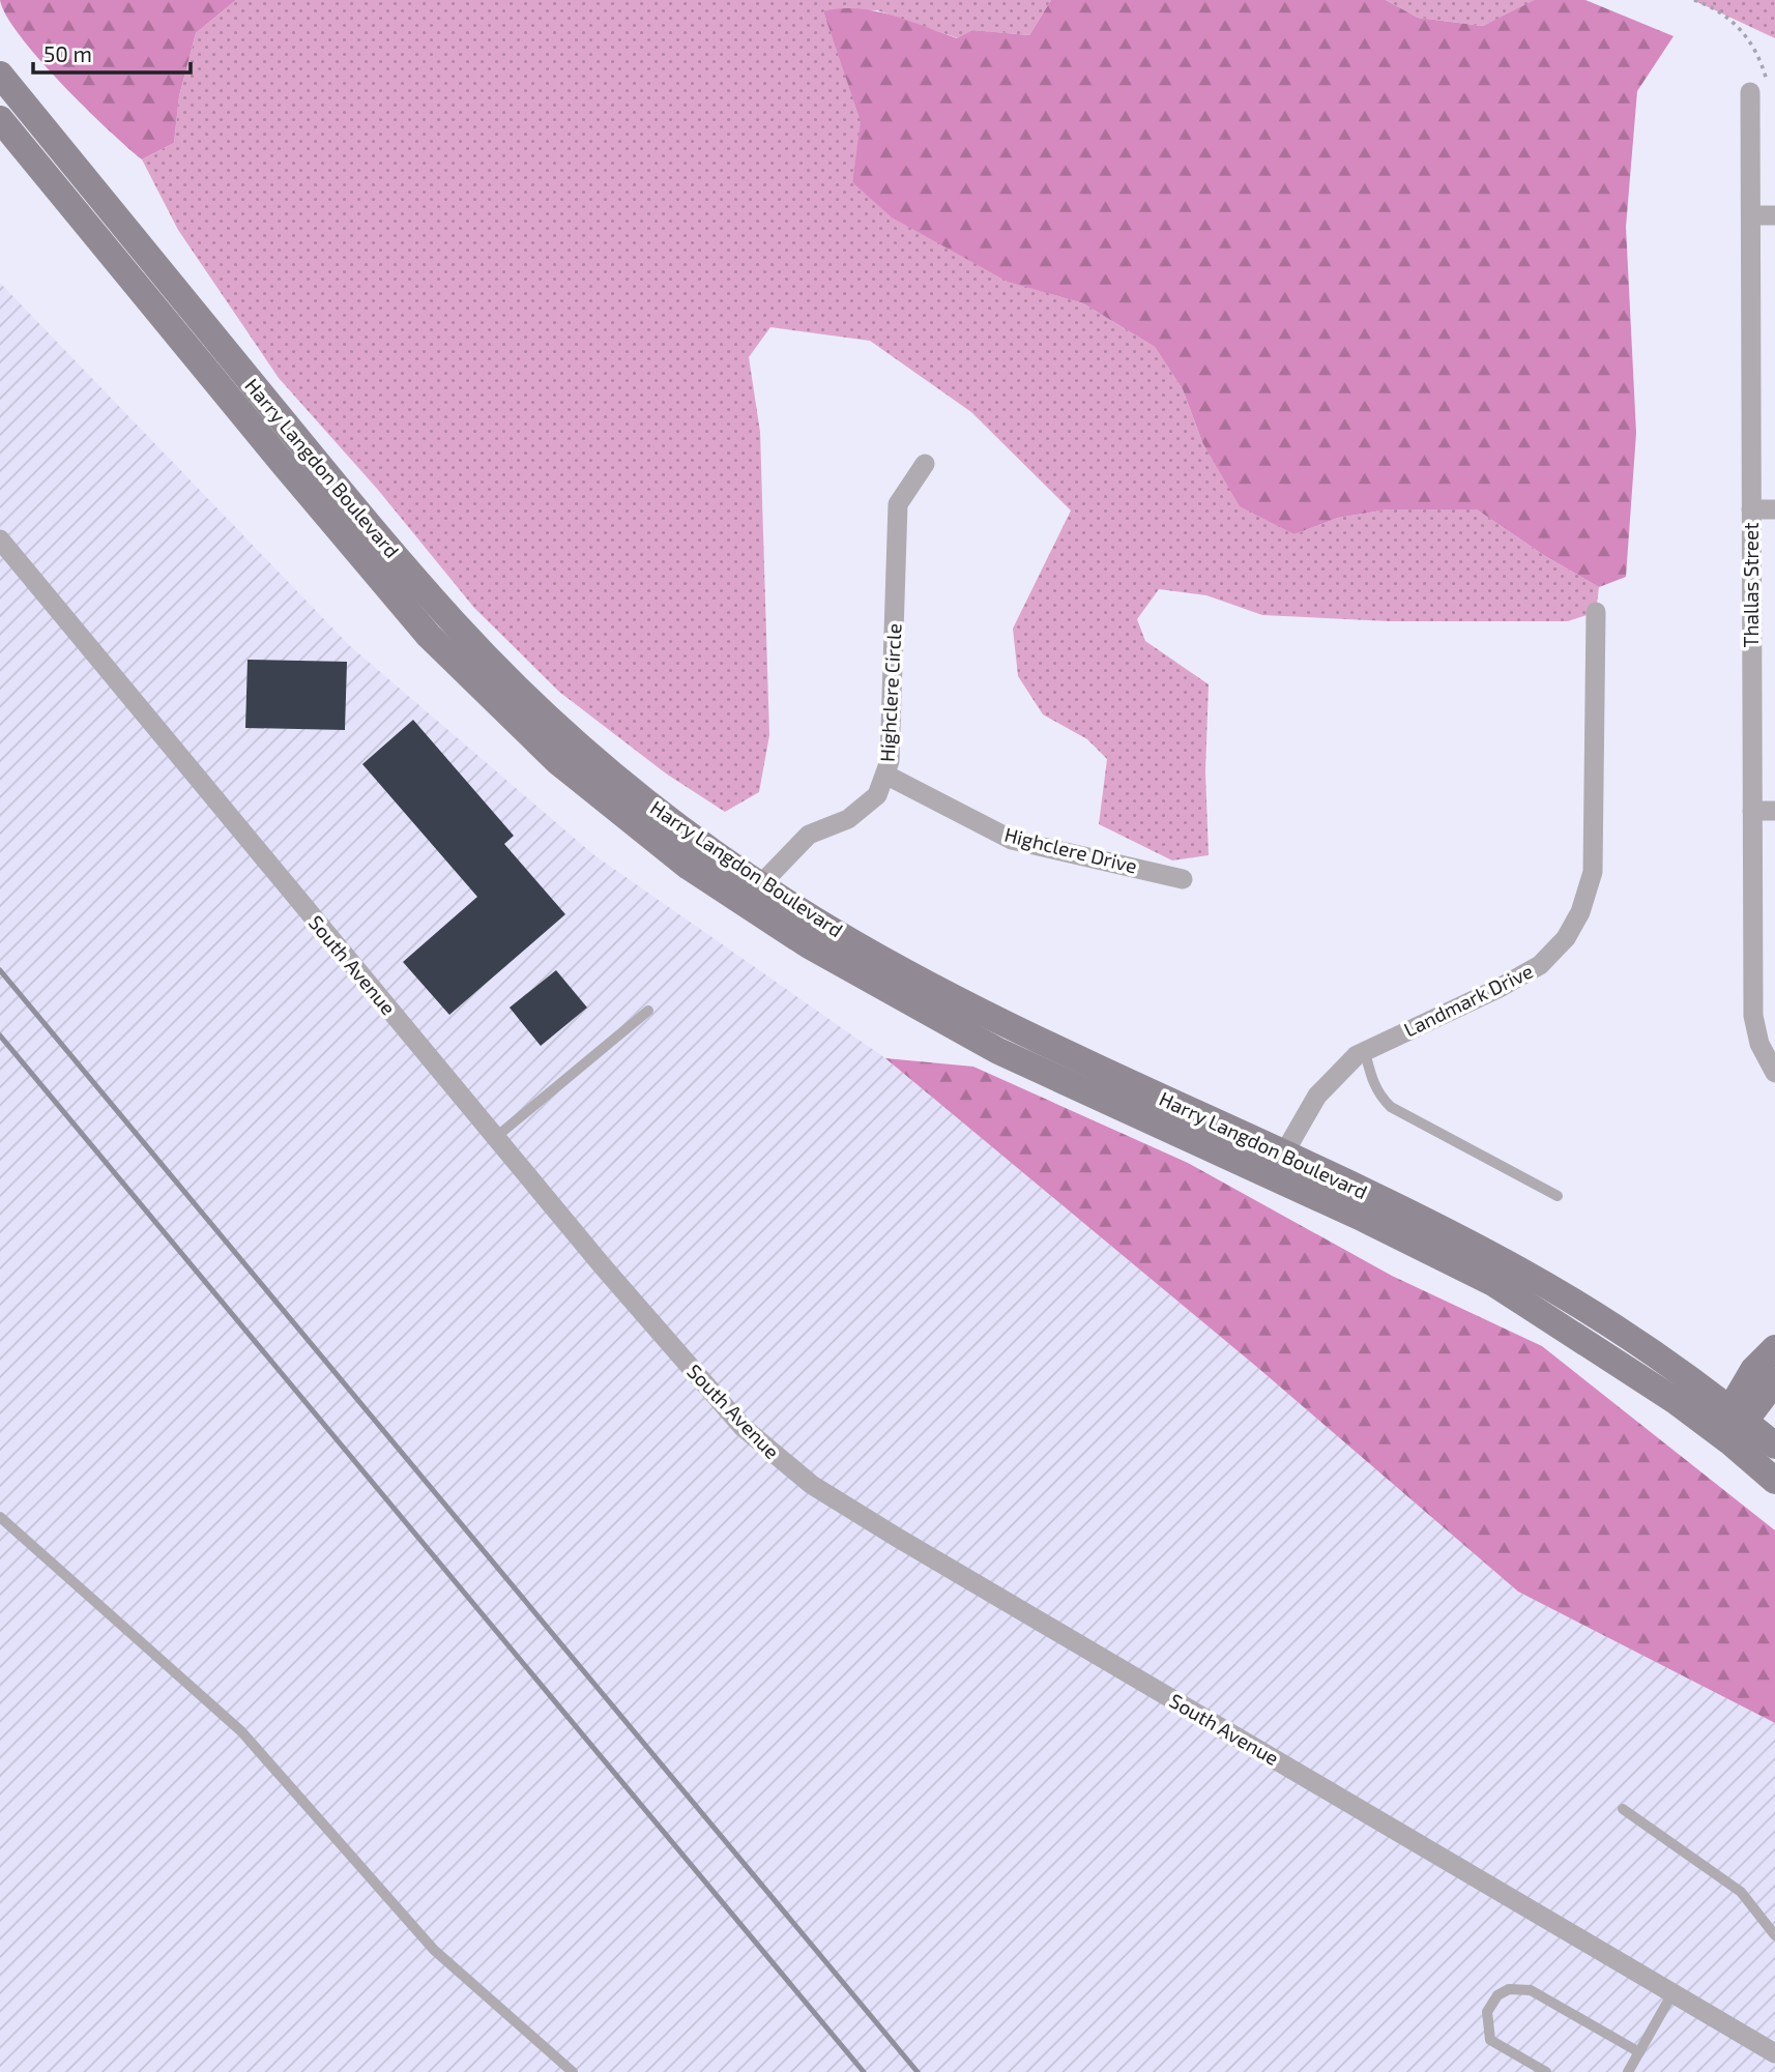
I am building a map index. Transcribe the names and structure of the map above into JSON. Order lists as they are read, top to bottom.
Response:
{
  "streets": {
    "main road": ["Harry Langdon Boulevard"],
    "street": [
      "Thallas Street",
      "Highclere Circle",
      "Highclere Drive",
      "South Avenue",
      "Landmark Drive"
    ]
  },
  "crossings": [
    ["Harry Langdon Boulevard", "Highclere Circle"],
    ["Harry Langdon Boulevard", "Landmark Drive"],
    ["Highclere Circle", "Highclere Drive"]
  ],
  "scale_bar": "50 m"
}
